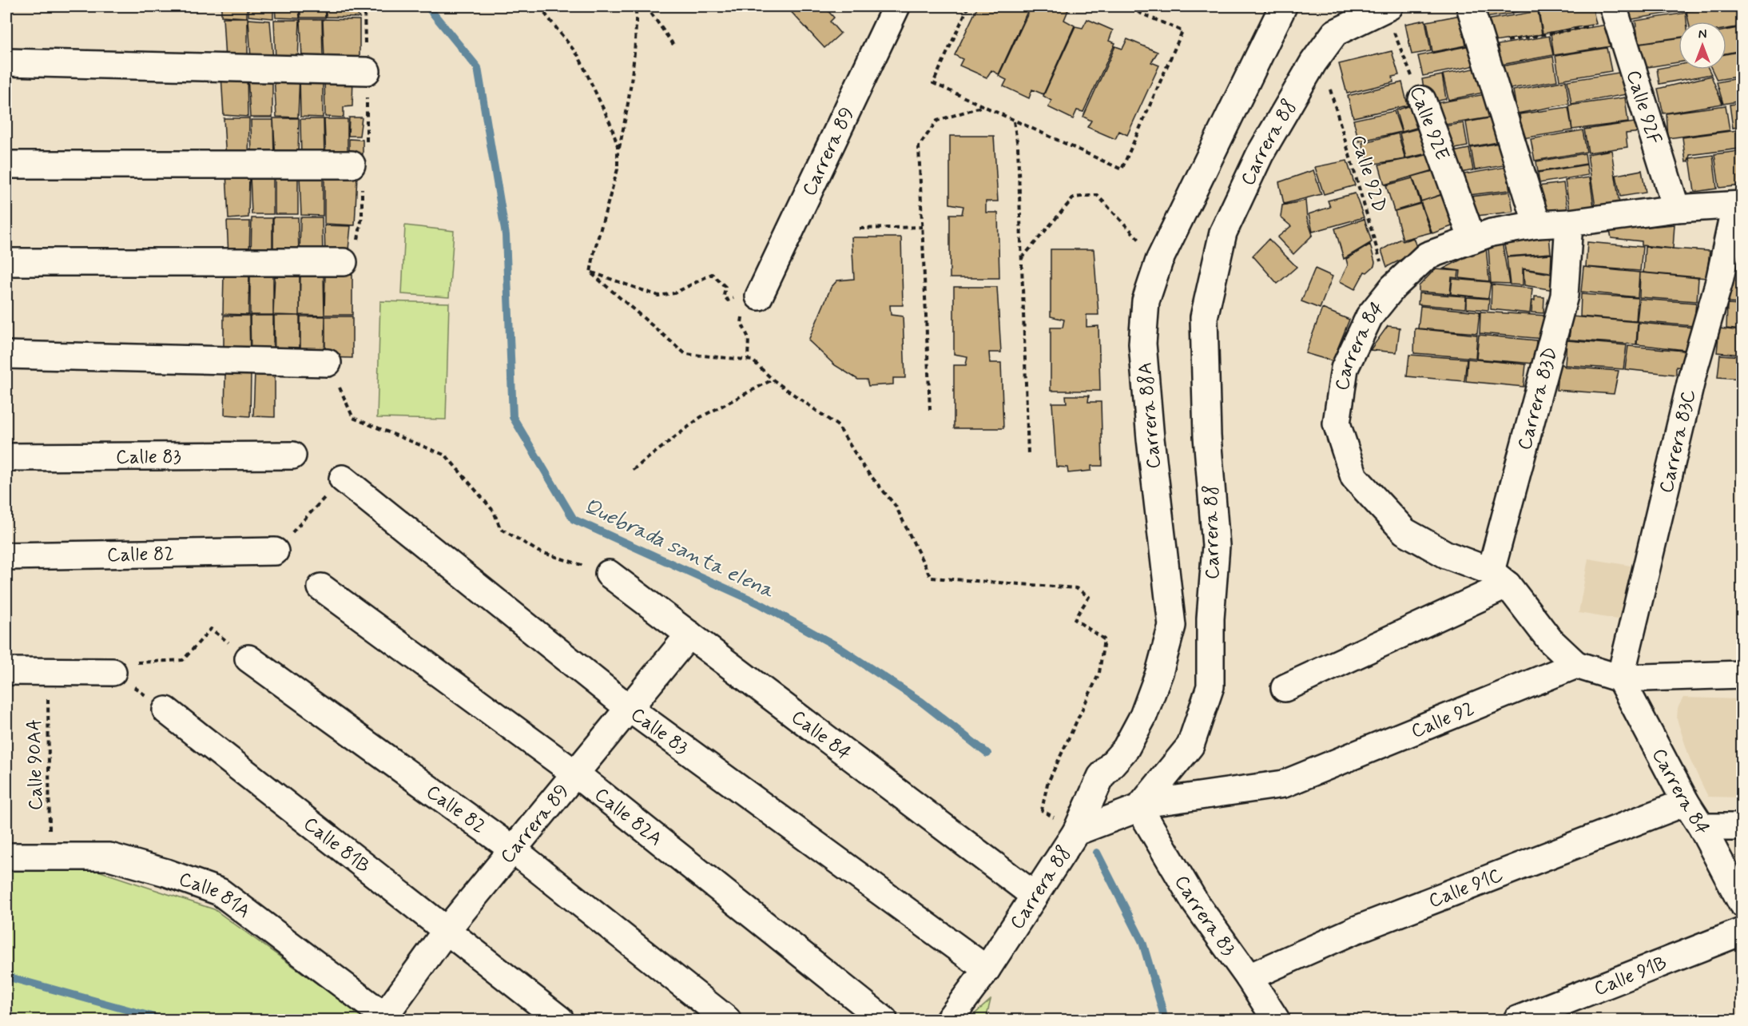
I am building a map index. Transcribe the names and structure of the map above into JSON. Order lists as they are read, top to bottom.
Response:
{
  "streets": {
    "street": [
      "Calle 92F",
      "Calle 92E",
      "Carrera 88",
      "Carrera 89",
      "Carrera 84",
      "Carrera 83D",
      "Carrera 88A",
      "Carrera 83C",
      "Calle 83",
      "Calle 82",
      "Calle 92",
      "Calle 84",
      "Calle 82A",
      "Calle 81B",
      "Calle 91C",
      "Calle 81A",
      "Carrera 83",
      "Calle 91B"
    ],
    "path": ["Calle 92D", "Calle 90AA"]
  },
  "crossings": [
    ["Calle 92F", "Carrera 84"],
    ["Calle 92E", "Carrera 88"],
    ["Calle 92E", "Carrera 84"],
    ["Carrera 88", "Carrera 88A"],
    ["Carrera 88", "Calle 83"],
    ["Carrera 88", "Calle 92"],
    ["Carrera 88", "Calle 84"],
    ["Carrera 88", "Carrera 83"],
    ["Carrera 89", "Calle 83"],
    ["Carrera 89", "Calle 82"],
    ["Carrera 89", "Calle 84"],
    ["Carrera 89", "Calle 82A"],
    ["Carrera 89", "Calle 81B"],
    ["Carrera 89", "Calle 81A"],
    ["Calle 92D", "Carrera 84"],
    ["Carrera 84", "Carrera 83D"],
    ["Carrera 84", "Carrera 83C"],
    ["Carrera 84", "Calle 91C"],
    ["Calle 92", "Carrera 83"],
    ["Calle 90AA", "Calle 81A"],
    ["Calle 91C", "Carrera 83"]
  ],
  "water": ["Quebrada santa elena"],
  "north": "top"
}
